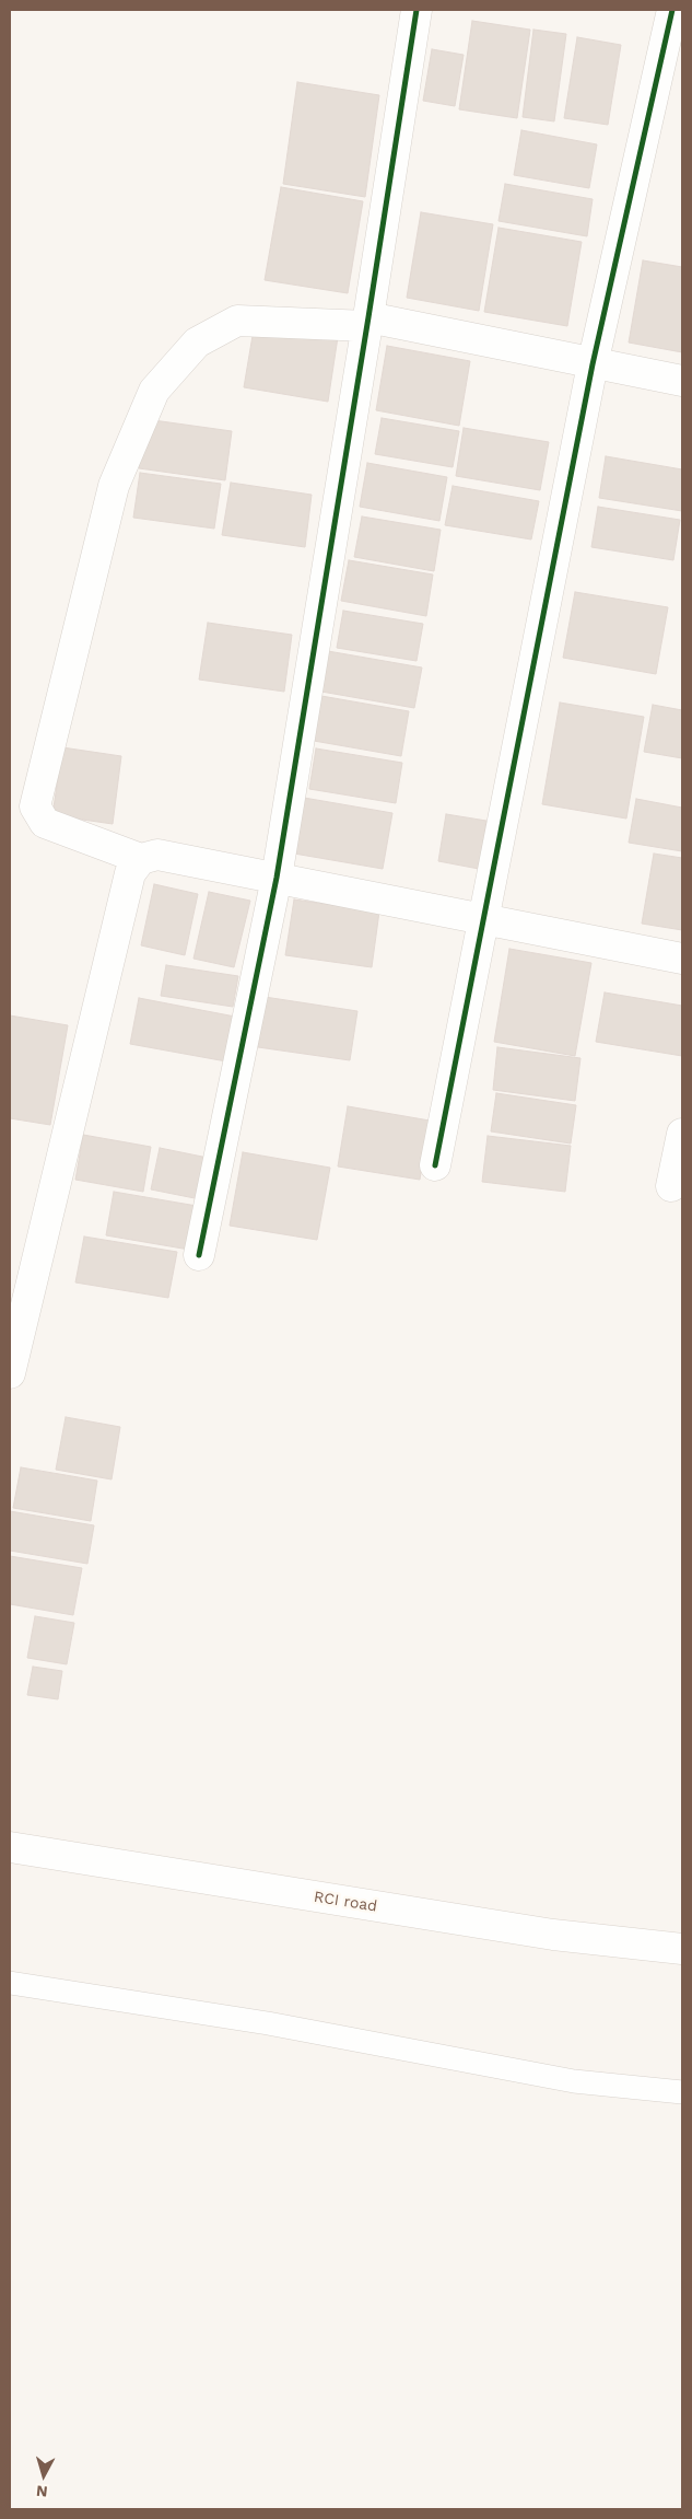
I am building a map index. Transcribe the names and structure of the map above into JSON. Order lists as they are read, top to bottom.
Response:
{
  "streets": {
    "street": ["RCI road"]
  },
  "north": "bottom"
}
